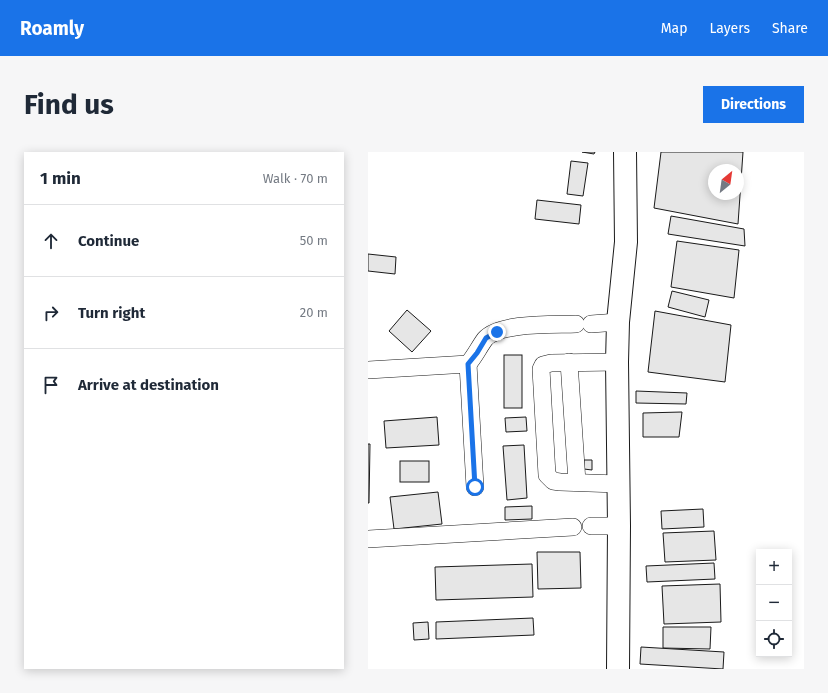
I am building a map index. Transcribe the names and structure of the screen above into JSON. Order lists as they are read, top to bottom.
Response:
{
  "north": "top right",
  "page": {
    "header": "Roamly",
    "nav": ["Map", "Layers", "Share"],
    "buttons": "Directions",
    "title": "Find us",
    "heading": ["1 min", "Walk · 70 m"],
    "list": [
      ["Continue", "50 m"],
      ["Turn right", "20 m"],
      "Arrive at destination"
    ],
    "map_buttons": ["+", "−"]
  }
}
